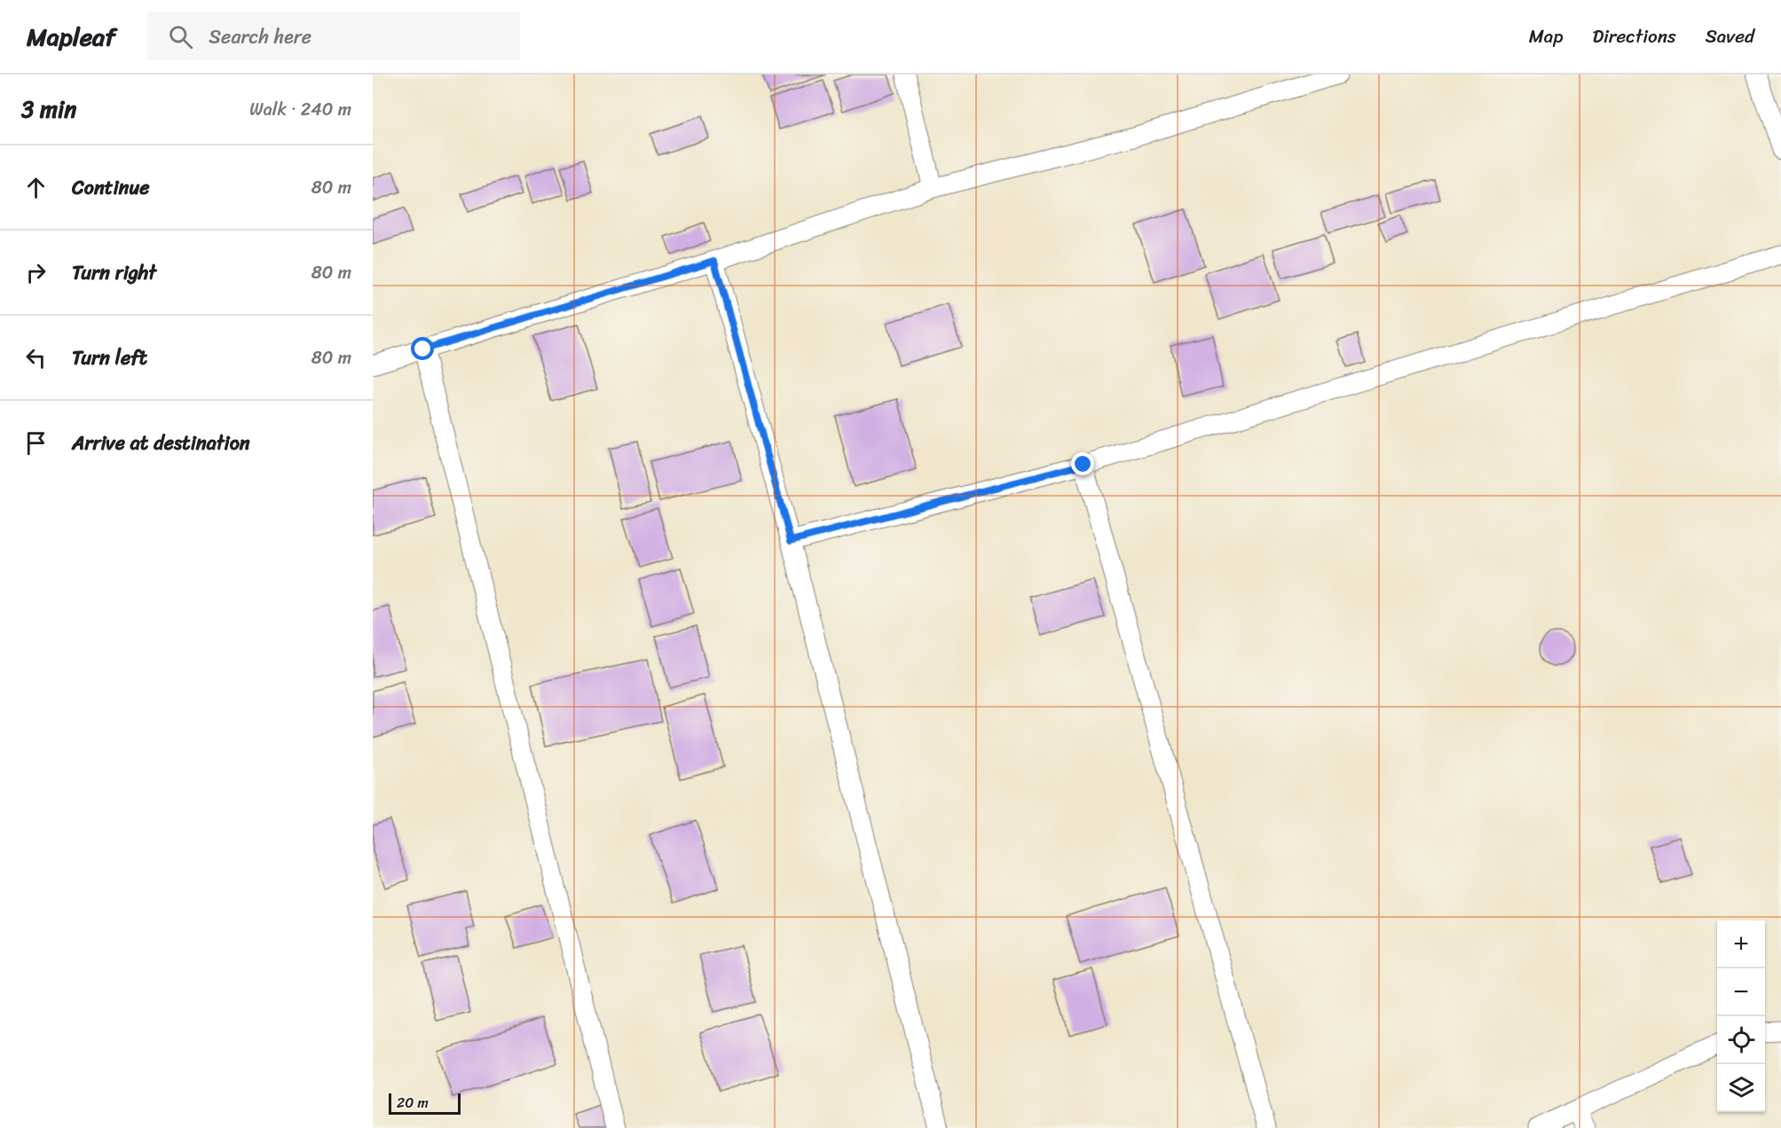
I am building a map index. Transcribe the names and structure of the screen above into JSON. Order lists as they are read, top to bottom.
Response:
{
  "scale_bar": "20 m",
  "page": {
    "header": "Mapleaf",
    "search": "Search here",
    "nav": ["Map", "Directions", "Saved"],
    "heading": ["3 min", "Walk · 240 m"],
    "list": [
      ["Continue", "80 m"],
      ["Turn right", "80 m"],
      ["Turn left", "80 m"],
      "Arrive at destination"
    ],
    "map_buttons": ["+", "−"],
    "scale": "20 m"
  }
}
